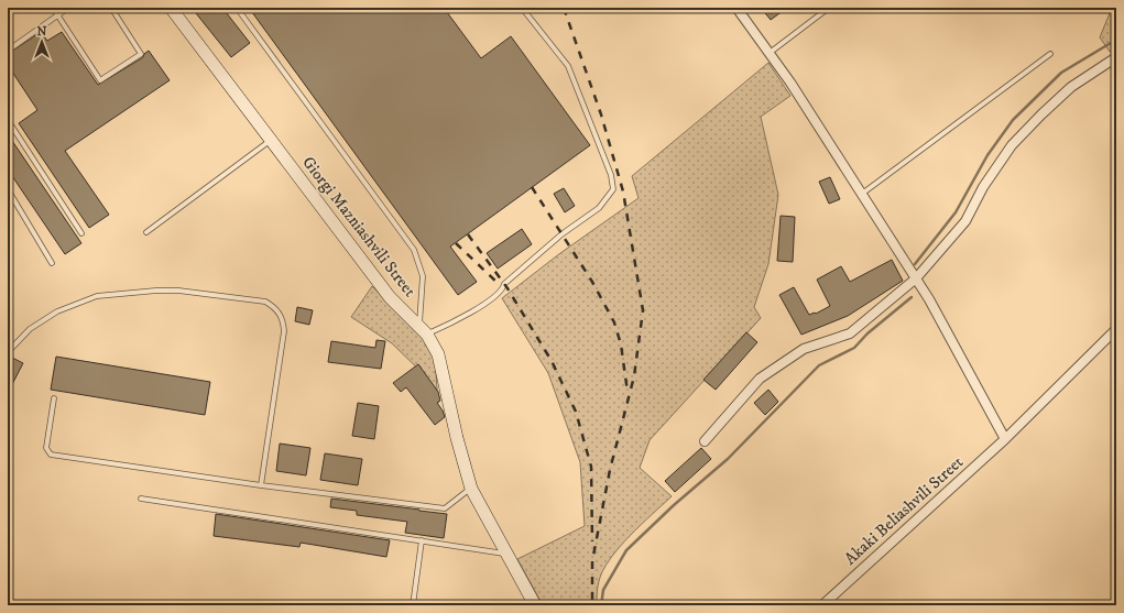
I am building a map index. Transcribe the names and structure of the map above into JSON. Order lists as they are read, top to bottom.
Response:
{
  "streets": {
    "street": ["Giorgi Mazniashvili Street", "Akaki Beliashvili Street"]
  },
  "north": "top"
}
